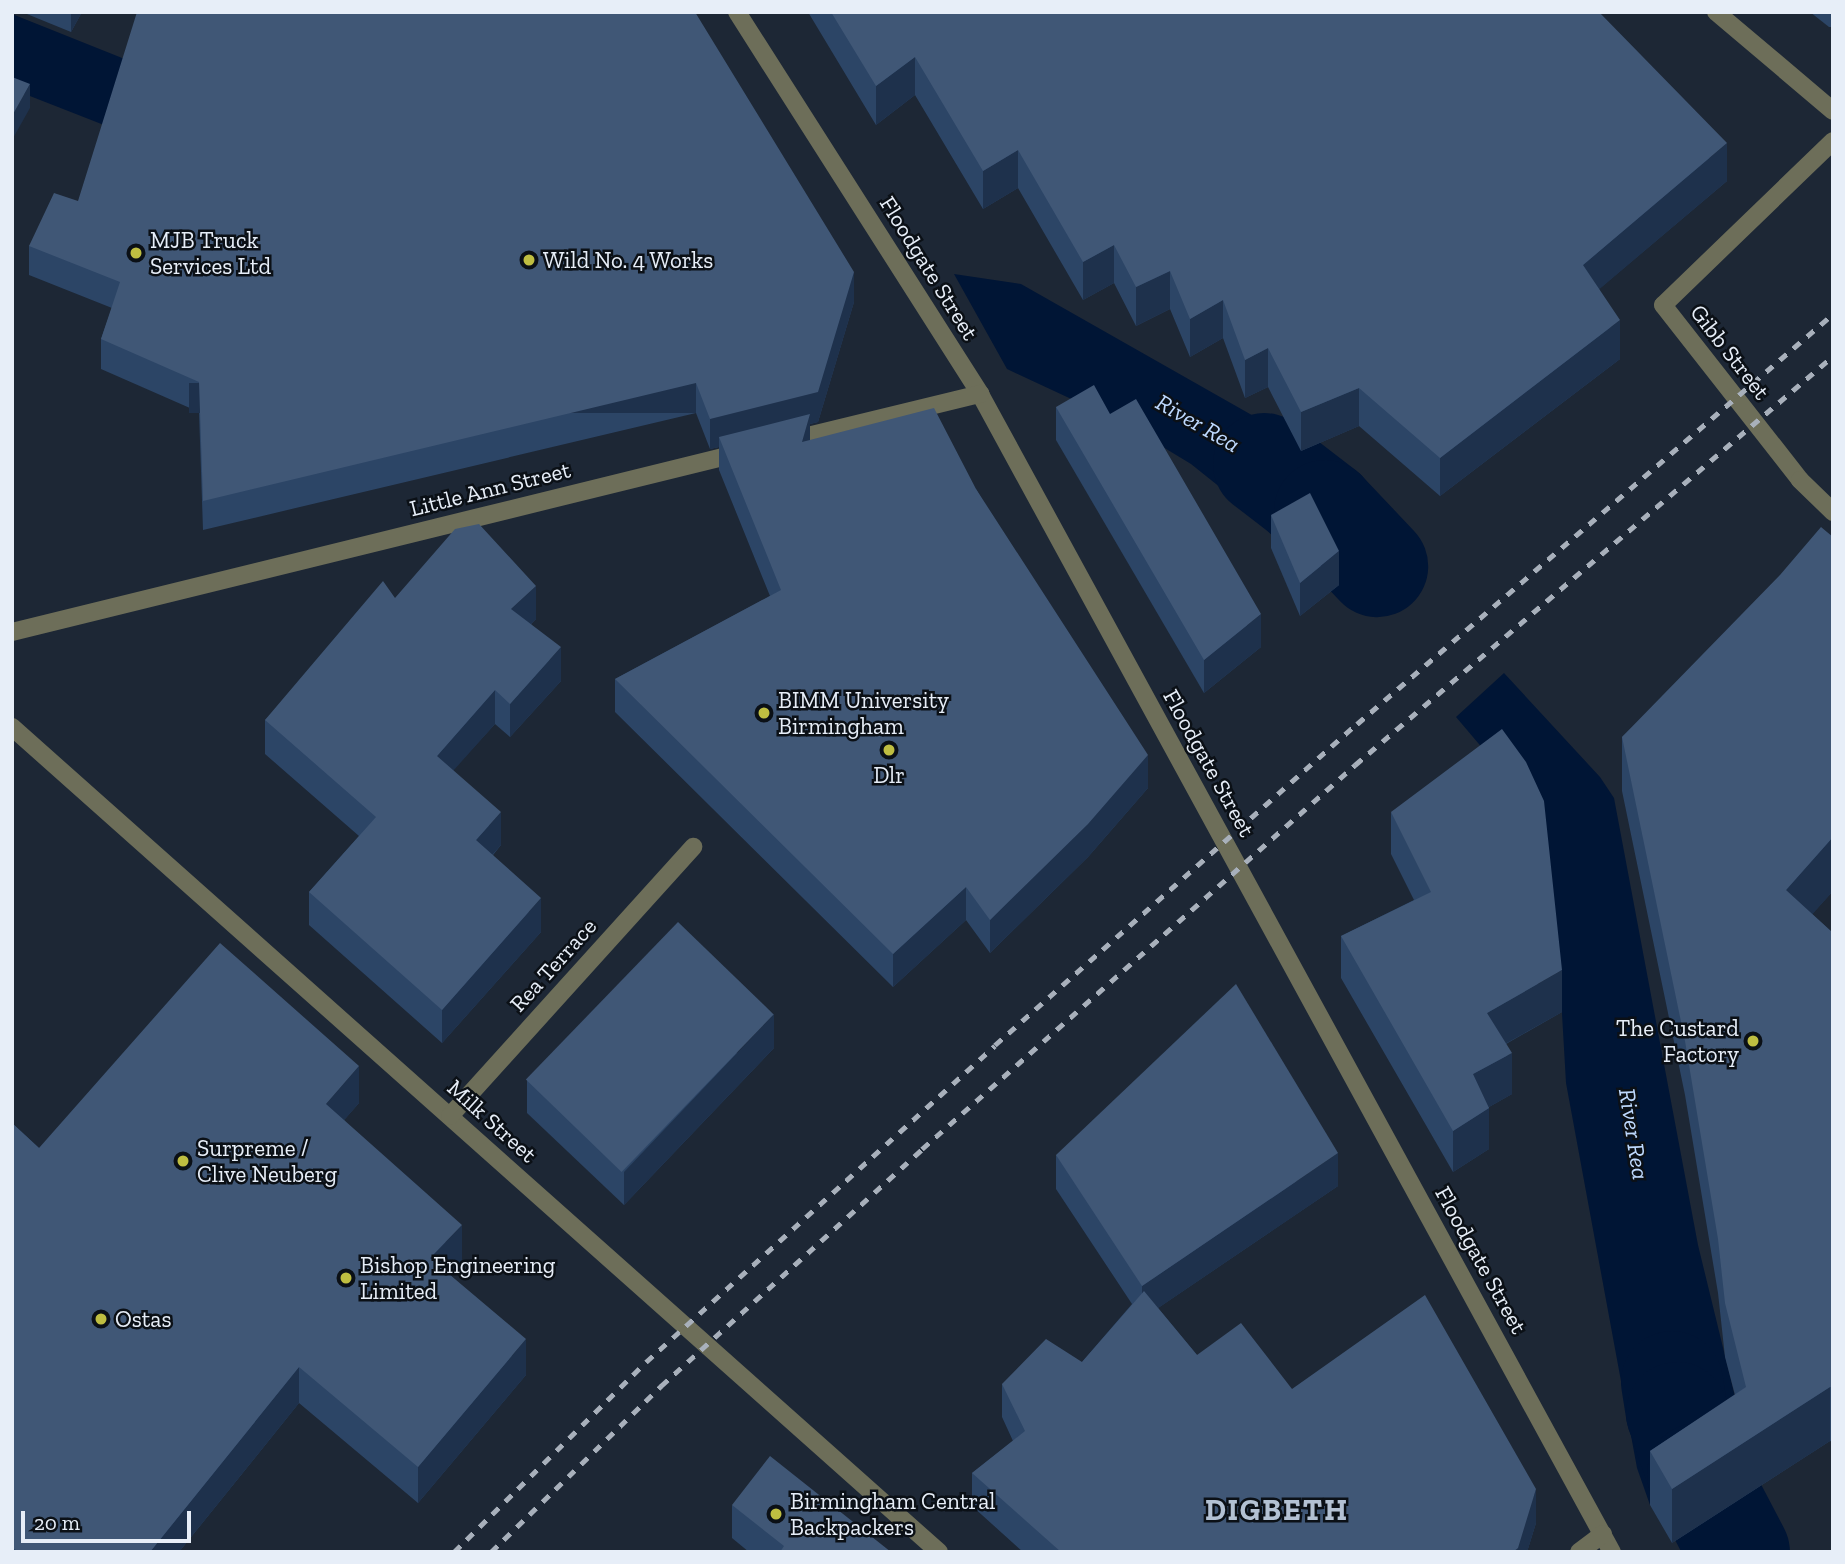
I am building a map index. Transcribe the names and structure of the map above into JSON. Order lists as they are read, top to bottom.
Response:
{
  "streets": {
    "street": [
      "Floodgate Street",
      "Gibb Street",
      "Little Ann Street",
      "Rea Terrace",
      "Milk Street"
    ]
  },
  "crossings": [
    ["Floodgate Street", "Little Ann Street"],
    ["Rea Terrace", "Milk Street"]
  ],
  "districts": ["DIGBETH"],
  "water": ["River Rea"],
  "places": [
    "MJB Truck Services Ltd",
    "Wild No. 4 Works",
    "BIMM University Birmingham",
    "Dlr",
    "The Custard Factory",
    "Surpreme / Clive Neuberg",
    "Bishop Engineering Limited",
    "Ostas",
    "Birmingham Central Backpackers"
  ],
  "scale_bar": "20 m"
}
